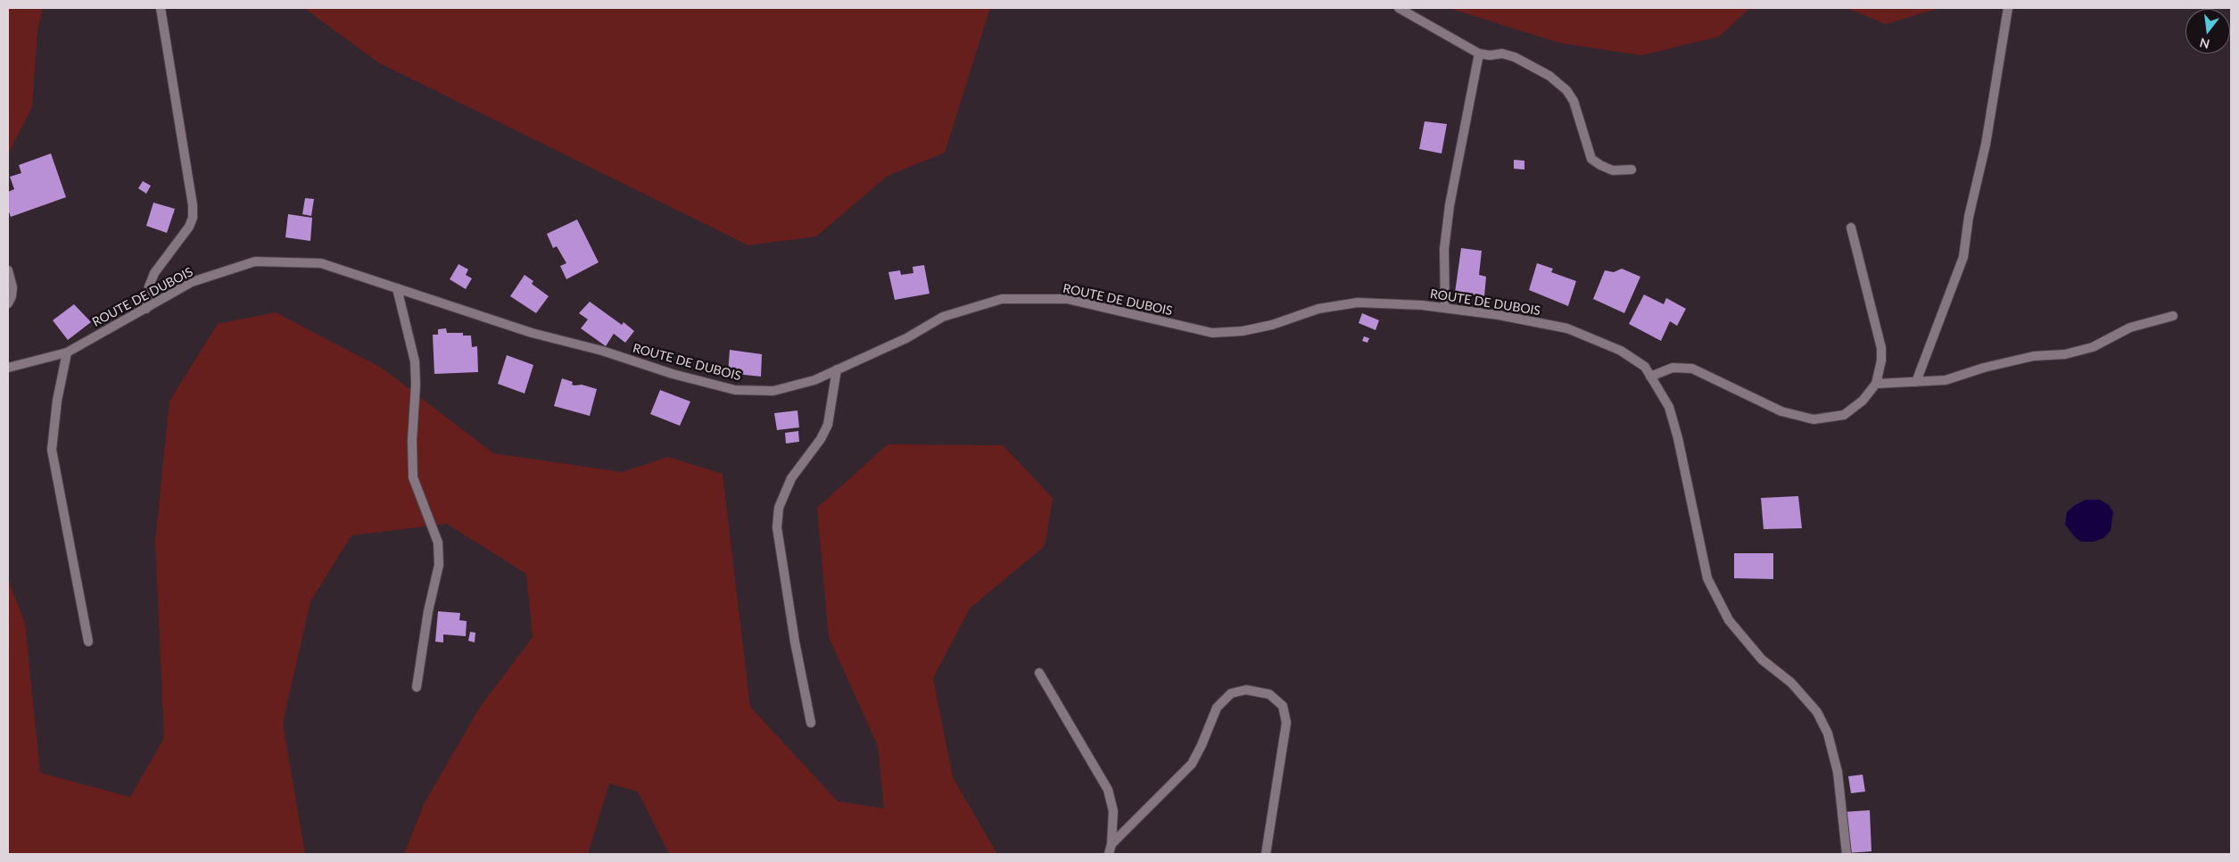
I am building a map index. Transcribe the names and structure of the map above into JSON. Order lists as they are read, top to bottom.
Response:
{
  "streets": {
    "street": ["ROUTE DE DUBOIS"]
  },
  "north": "bottom"
}
